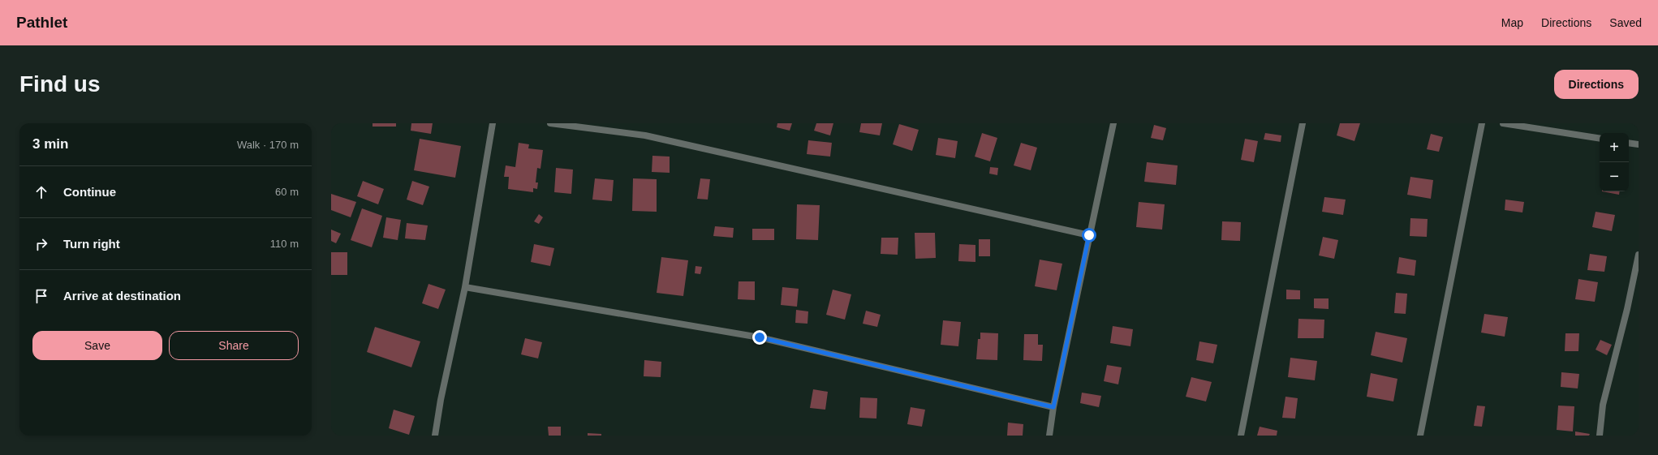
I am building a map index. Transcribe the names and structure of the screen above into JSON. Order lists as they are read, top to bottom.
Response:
{
  "page": {
    "header": "Pathlet",
    "nav": ["Map", "Directions", "Saved"],
    "buttons": [
      "Directions",
      ["Save", "Share"]
    ],
    "title": "Find us",
    "heading": ["3 min", "Walk · 170 m"],
    "map_buttons": ["+", "−"],
    "list": [
      ["Continue", "60 m"],
      ["Turn right", "110 m"],
      "Arrive at destination"
    ]
  }
}
